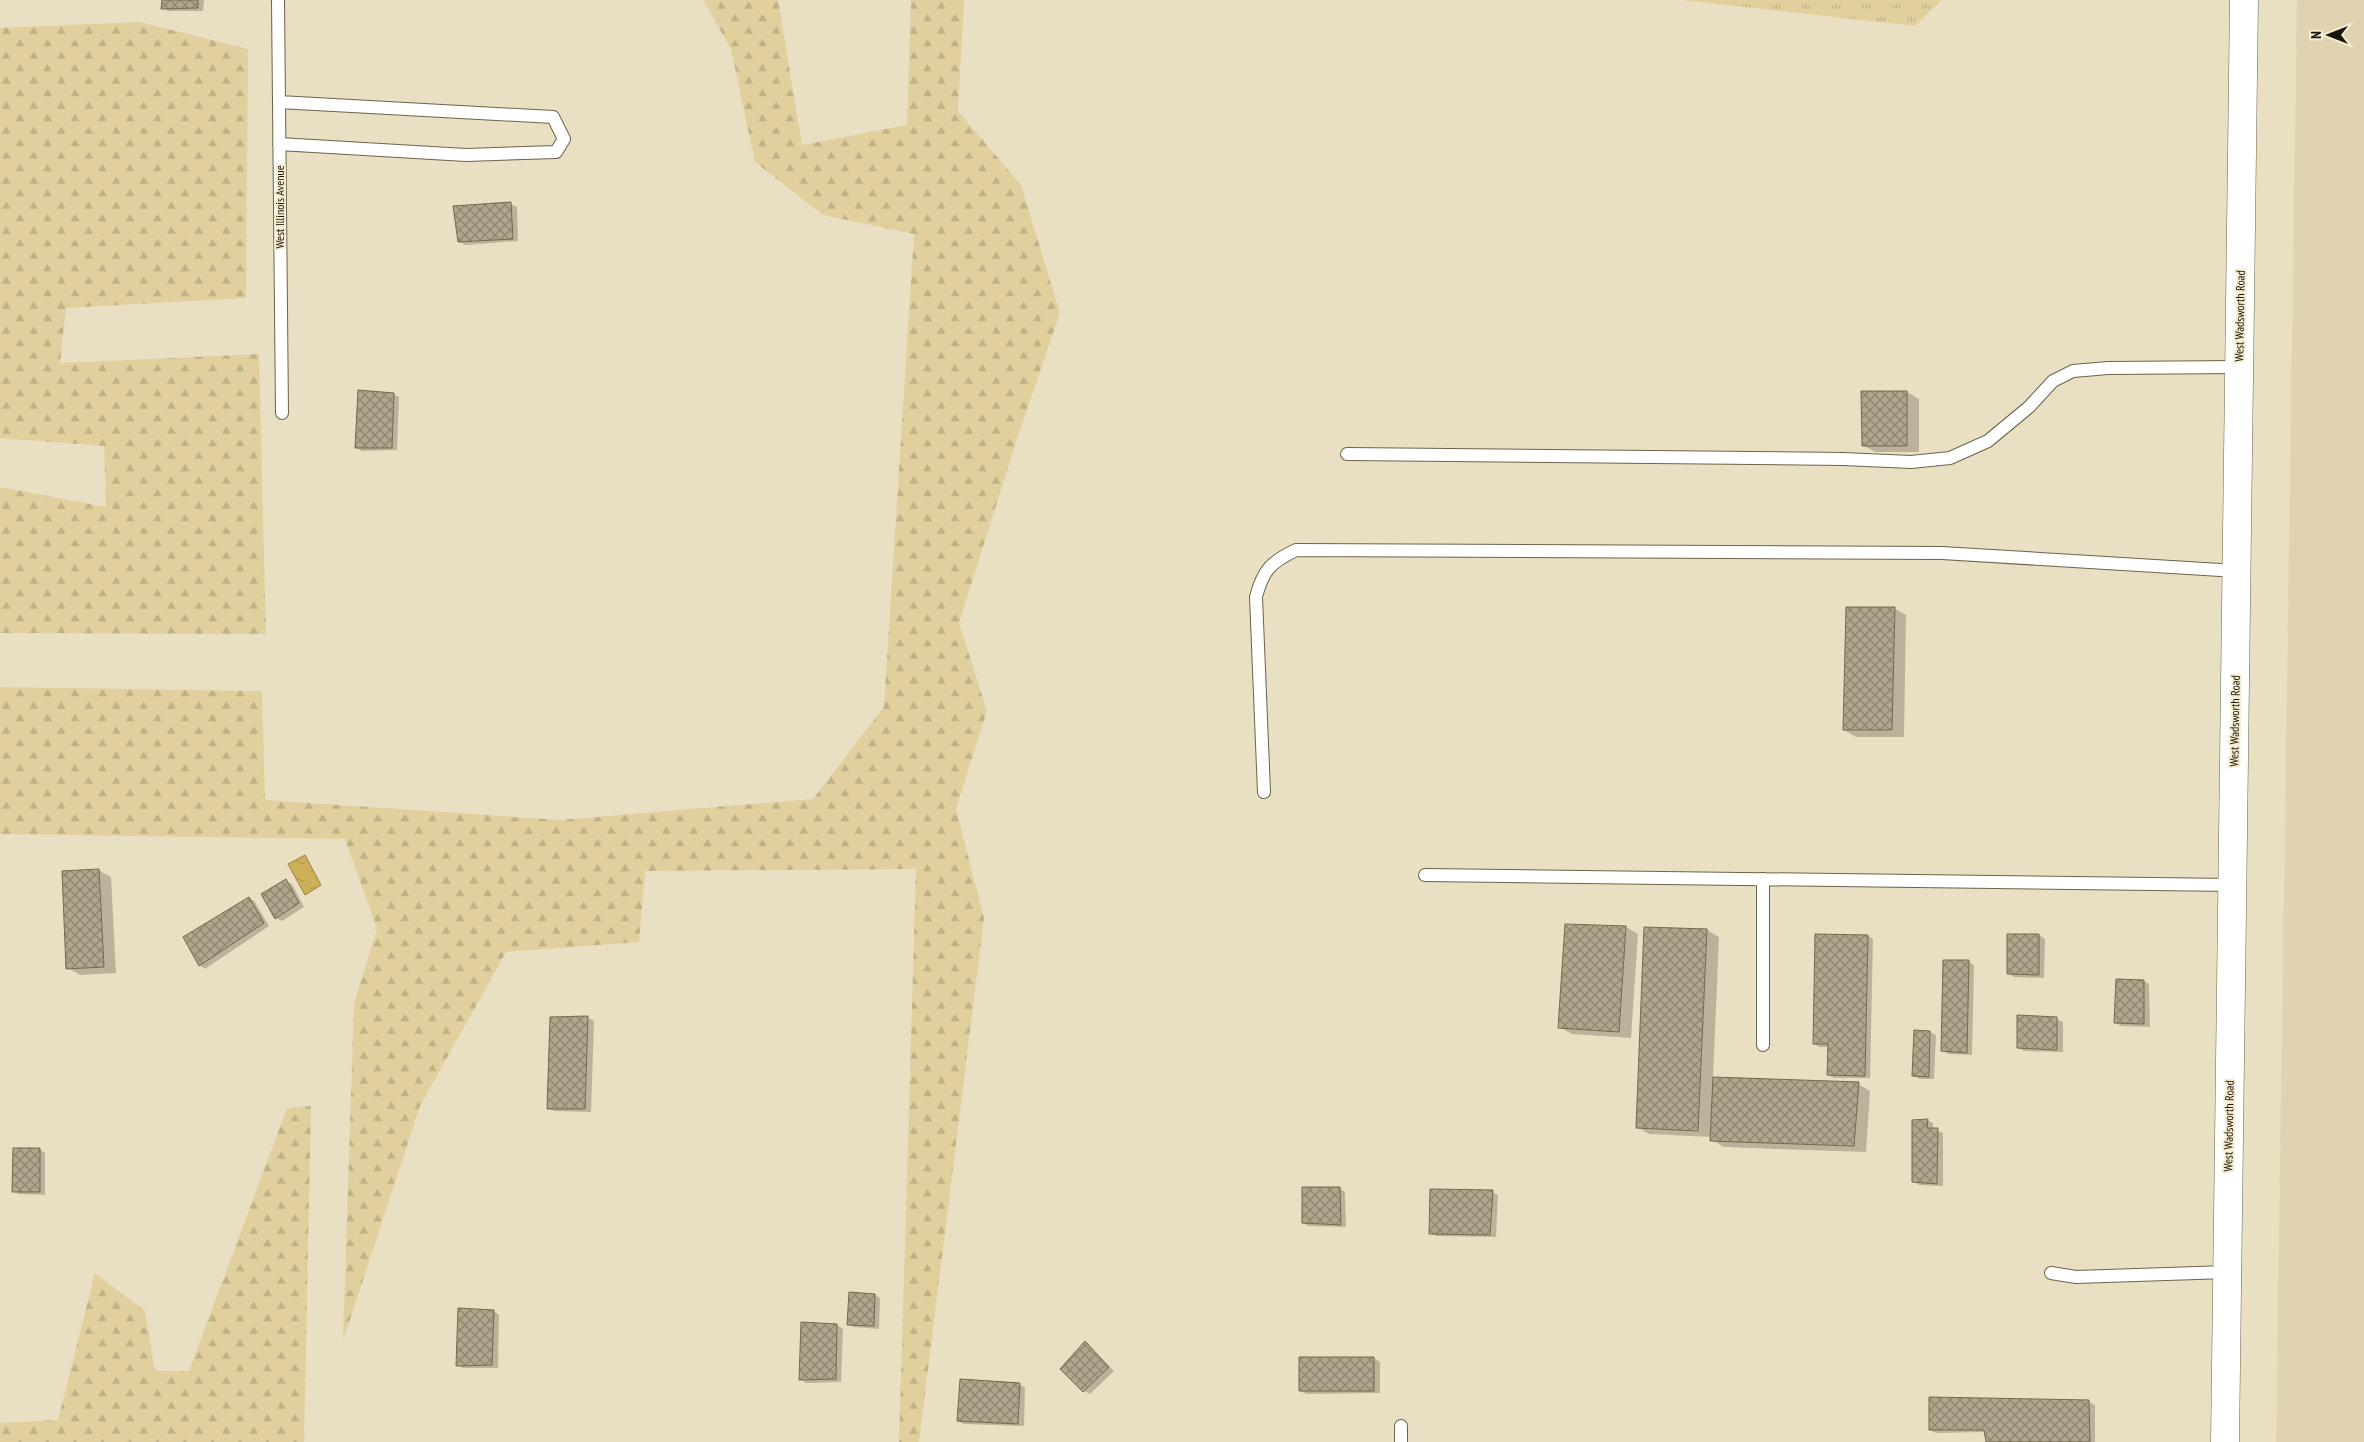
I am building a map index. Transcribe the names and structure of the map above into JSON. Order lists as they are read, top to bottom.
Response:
{
  "streets": {
    "main road": ["West Wadsworth Road"],
    "lane": ["West Illinois Avenue"]
  },
  "north": "left"
}
